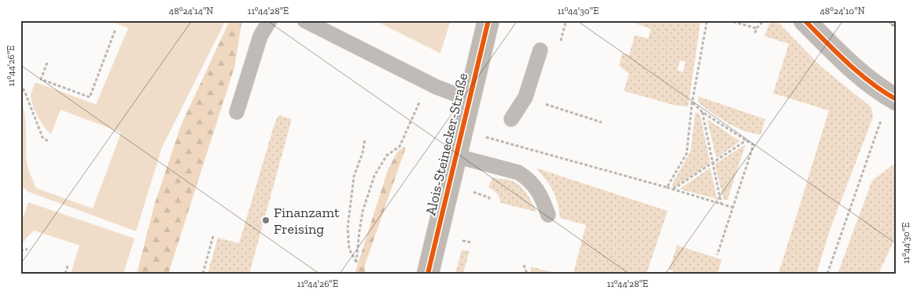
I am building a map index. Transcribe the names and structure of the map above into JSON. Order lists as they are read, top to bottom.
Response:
{
  "streets": {
    "main road": ["Alois-Steinecker-Straße"]
  },
  "places": ["Finanzamt Freising"],
  "coordinates": [
    "48°24'14\"N",
    "11°44'28\"E",
    "11°44'30\"E",
    "48°24'10\"N",
    "11°44'26\"E"
  ]
}
